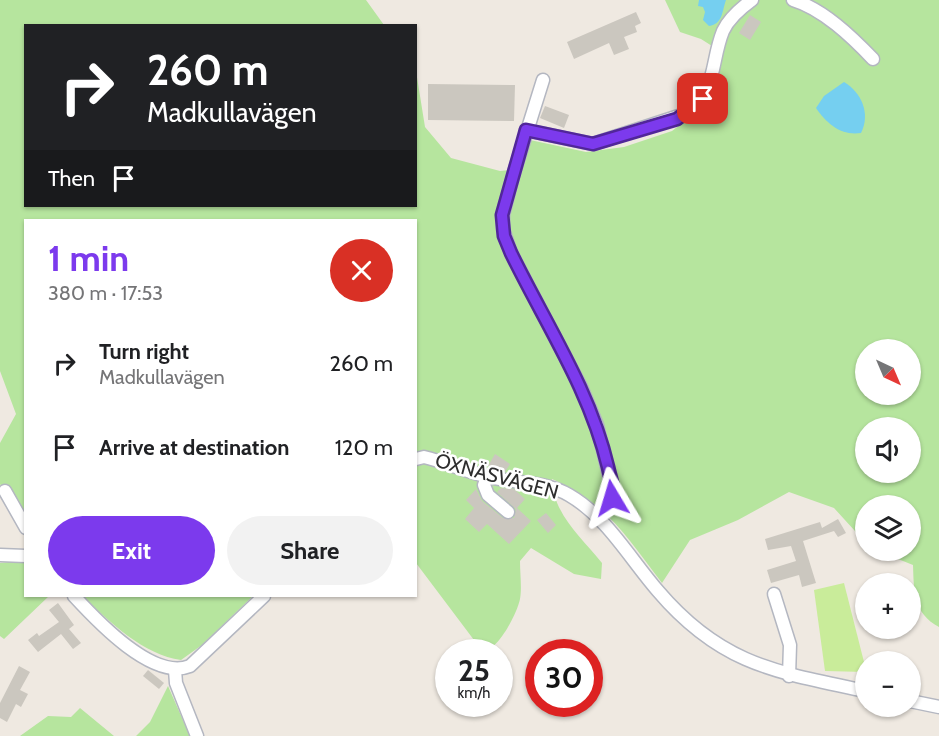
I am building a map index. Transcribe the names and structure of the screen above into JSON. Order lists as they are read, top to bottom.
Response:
{
  "streets": {
    "street": ["ÖXNÄSVÄGEN"]
  },
  "north": "bottom right",
  "page": {
    "turn": ["260 m", "Madkullavägen"],
    "then": "Then",
    "heading": ["1 min", "380 m · 17:53"],
    "list": [
      {
        "name": "Turn right",
        "note": "Madkullavägen",
        "value": "260 m"
      },
      {
        "name": "Arrive at destination",
        "value": "120 m"
      }
    ],
    "map_buttons": ["+", "−"],
    "buttons": ["Exit", "Share"],
    "speed": "25 km/h",
    "limit": "30"
  }
}
